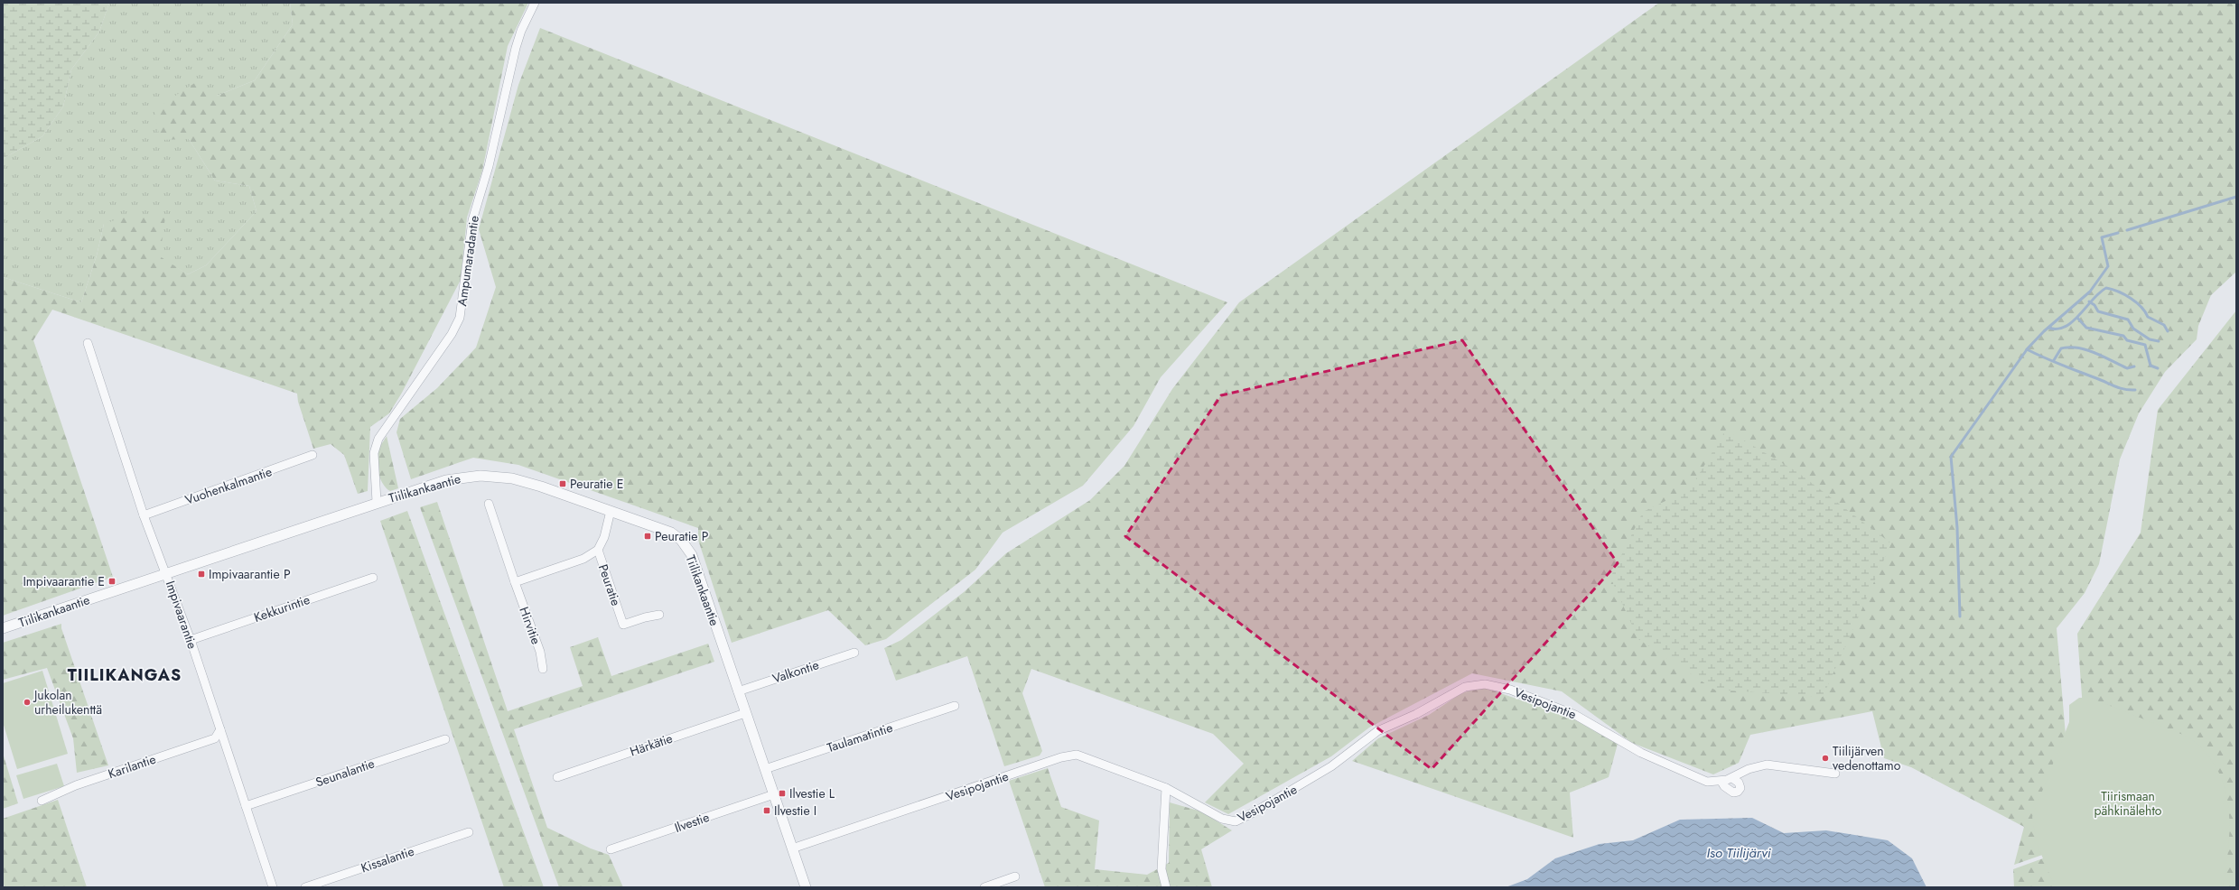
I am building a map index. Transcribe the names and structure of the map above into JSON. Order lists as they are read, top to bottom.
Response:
{
  "streets": {
    "street": [
      "Ampumaradantie",
      "Vuohenkalmantie",
      "Tiilikankaantie",
      "Peuratie",
      "Kekkurintie",
      "Impivaarantie",
      "Hirvitie",
      "Valkontie",
      "Vesipojantie",
      "Taulamatintie",
      "Härkätie",
      "Karilantie",
      "Seunalantie",
      "Ilvestie",
      "Kissalantie"
    ]
  },
  "crossings": [
    ["Ampumaradantie", "Tiilikankaantie"],
    ["Vuohenkalmantie", "Impivaarantie"],
    ["Tiilikankaantie", "Peuratie"],
    ["Tiilikankaantie", "Impivaarantie"],
    ["Tiilikankaantie", "Valkontie"],
    ["Tiilikankaantie", "Vesipojantie"],
    ["Tiilikankaantie", "Taulamatintie"],
    ["Tiilikankaantie", "Härkätie"],
    ["Tiilikankaantie", "Ilvestie"],
    ["Kekkurintie", "Impivaarantie"],
    ["Impivaarantie", "Karilantie"],
    ["Impivaarantie", "Seunalantie"]
  ],
  "districts": ["TIILIKANGAS"],
  "water": ["Iso Tiilijärvi"],
  "parks": ["Tiirismaan pähkinälehto"],
  "places": {
    "transit": [
      "Peuratie E",
      "Peuratie P",
      "Impivaarantie P",
      "Impivaarantie E",
      "Ilvestie L",
      "Ilvestie I"
    ],
    "other": ["Jukolan urheilukenttä", "Tiilijärven vedenottamo"]
  }
}
